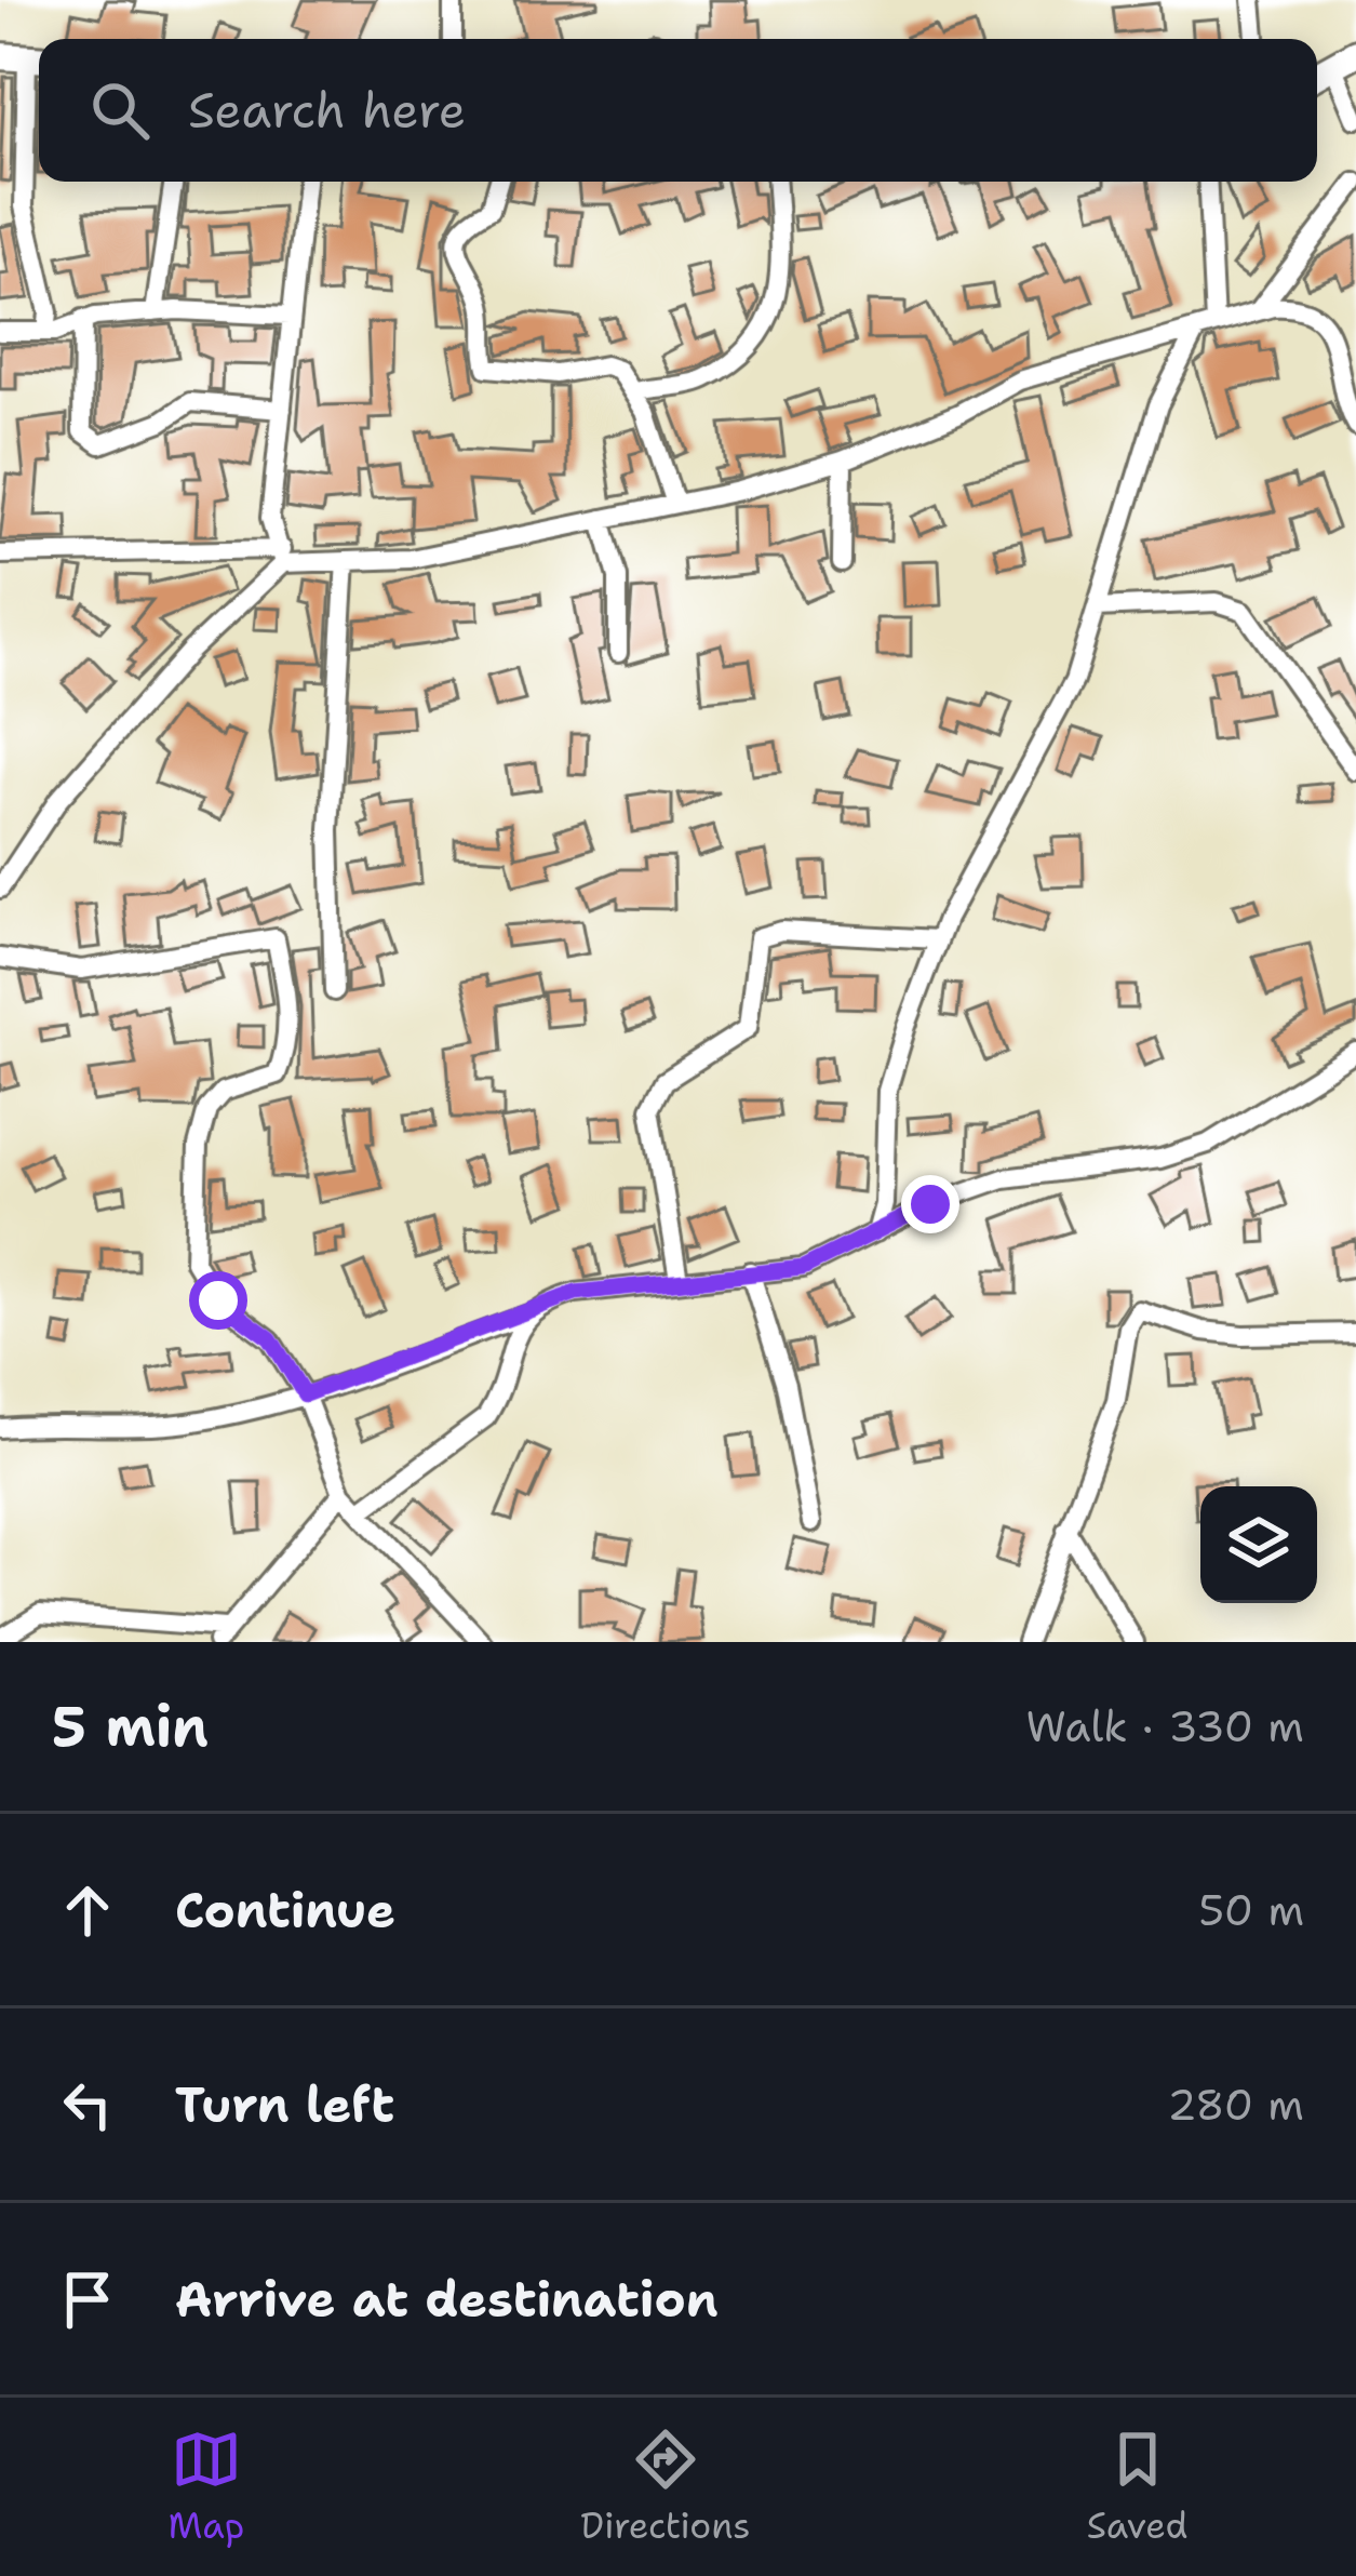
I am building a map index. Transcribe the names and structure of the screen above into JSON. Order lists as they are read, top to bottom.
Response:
{
  "page": {
    "search": "Search here",
    "heading": ["5 min", "Walk · 330 m"],
    "list": [
      ["Continue", "50 m"],
      ["Turn left", "280 m"],
      "Arrive at destination"
    ],
    "nav": ["Map", "Directions", "Saved"]
  }
}
